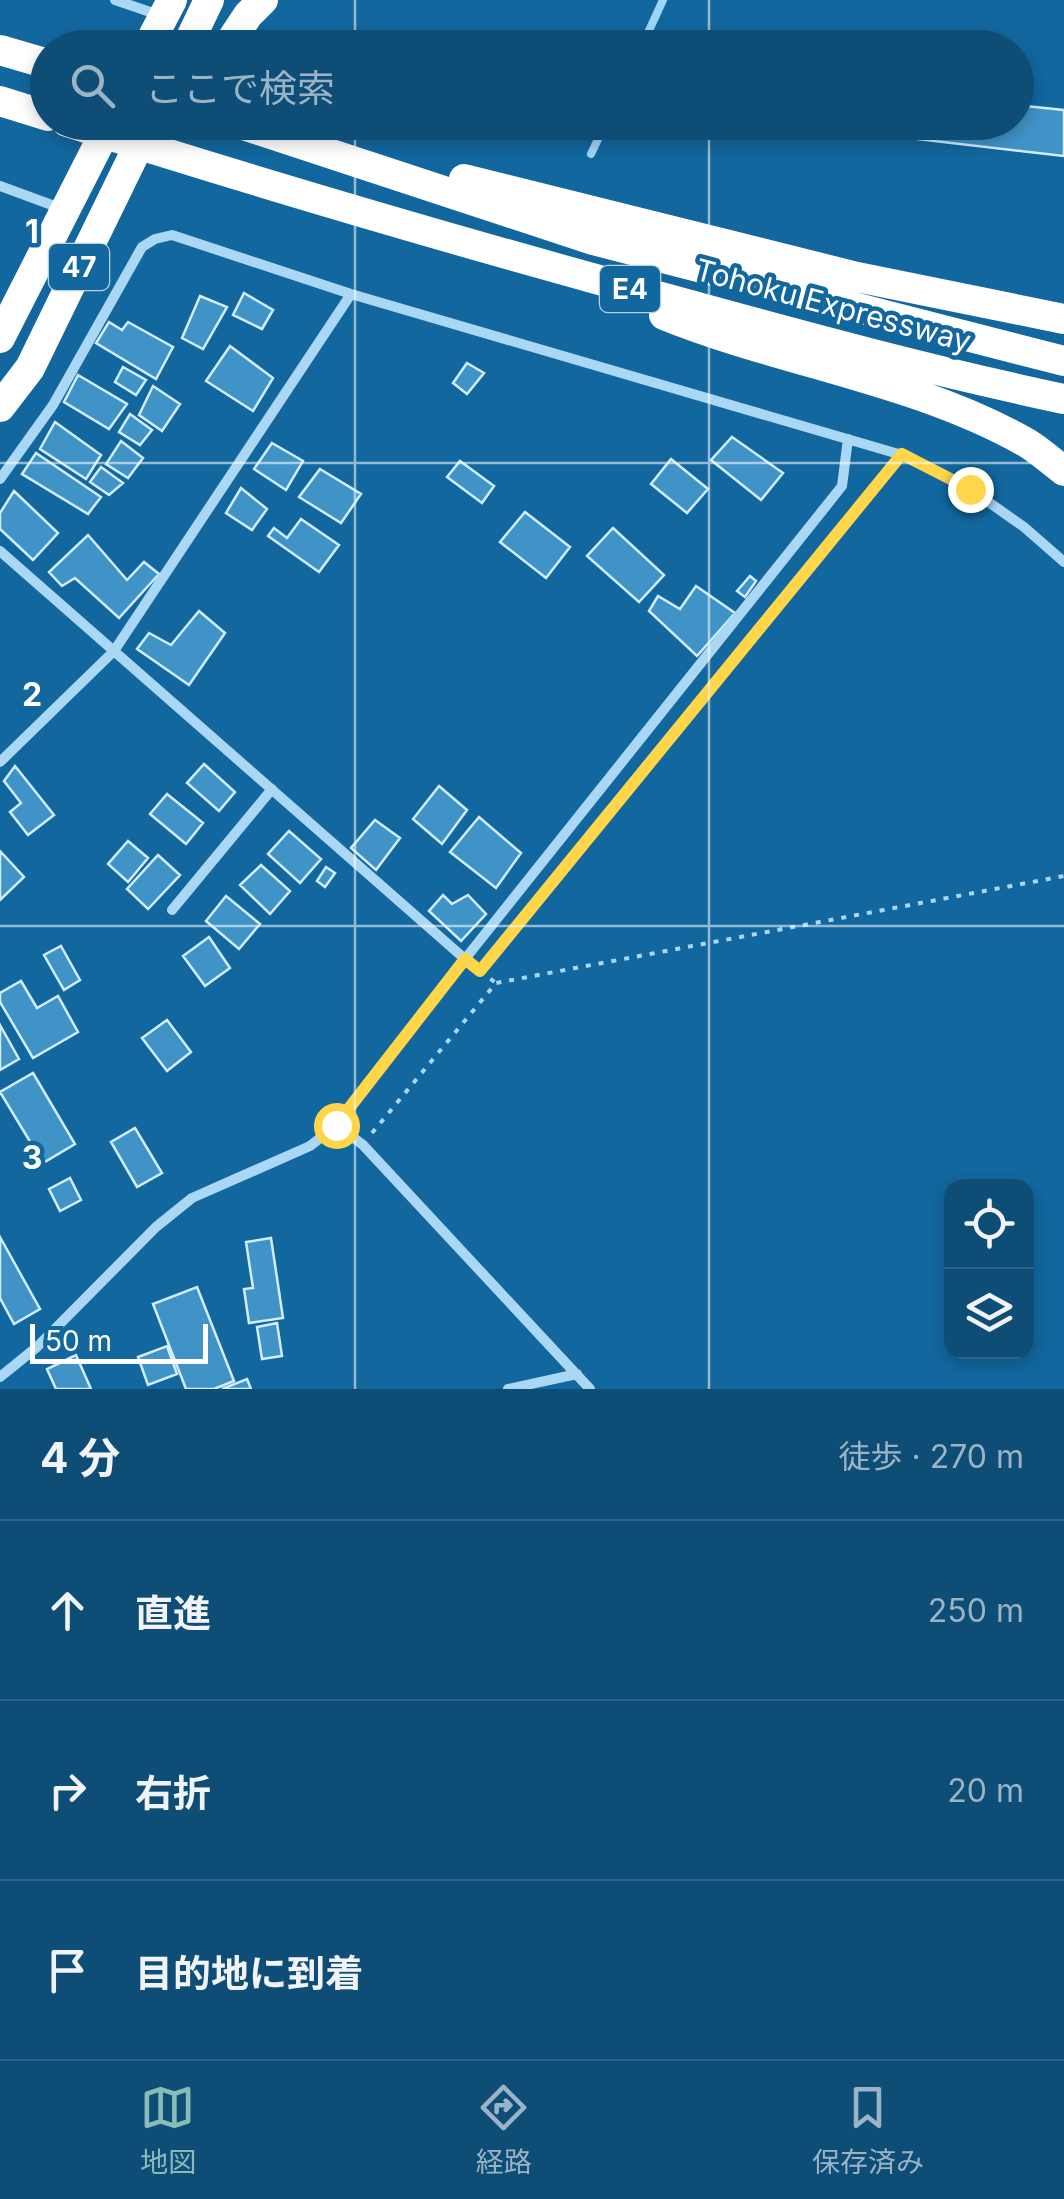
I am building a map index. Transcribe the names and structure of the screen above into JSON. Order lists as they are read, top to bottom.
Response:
{
  "streets": {
    "highway": ["47", "E4", "Tohoku Expressway"]
  },
  "scale_bar": "50 m",
  "page": {
    "search": "ここで検索",
    "scale": "50 m",
    "heading": ["4 分", "徒歩 · 270 m"],
    "list": [
      ["直進", "250 m"],
      ["右折", "20 m"],
      "目的地に到着"
    ],
    "nav": ["地図", "経路", "保存済み"]
  },
  "grid": {
    "rows": ["1", "2", "3"]
  }
}
